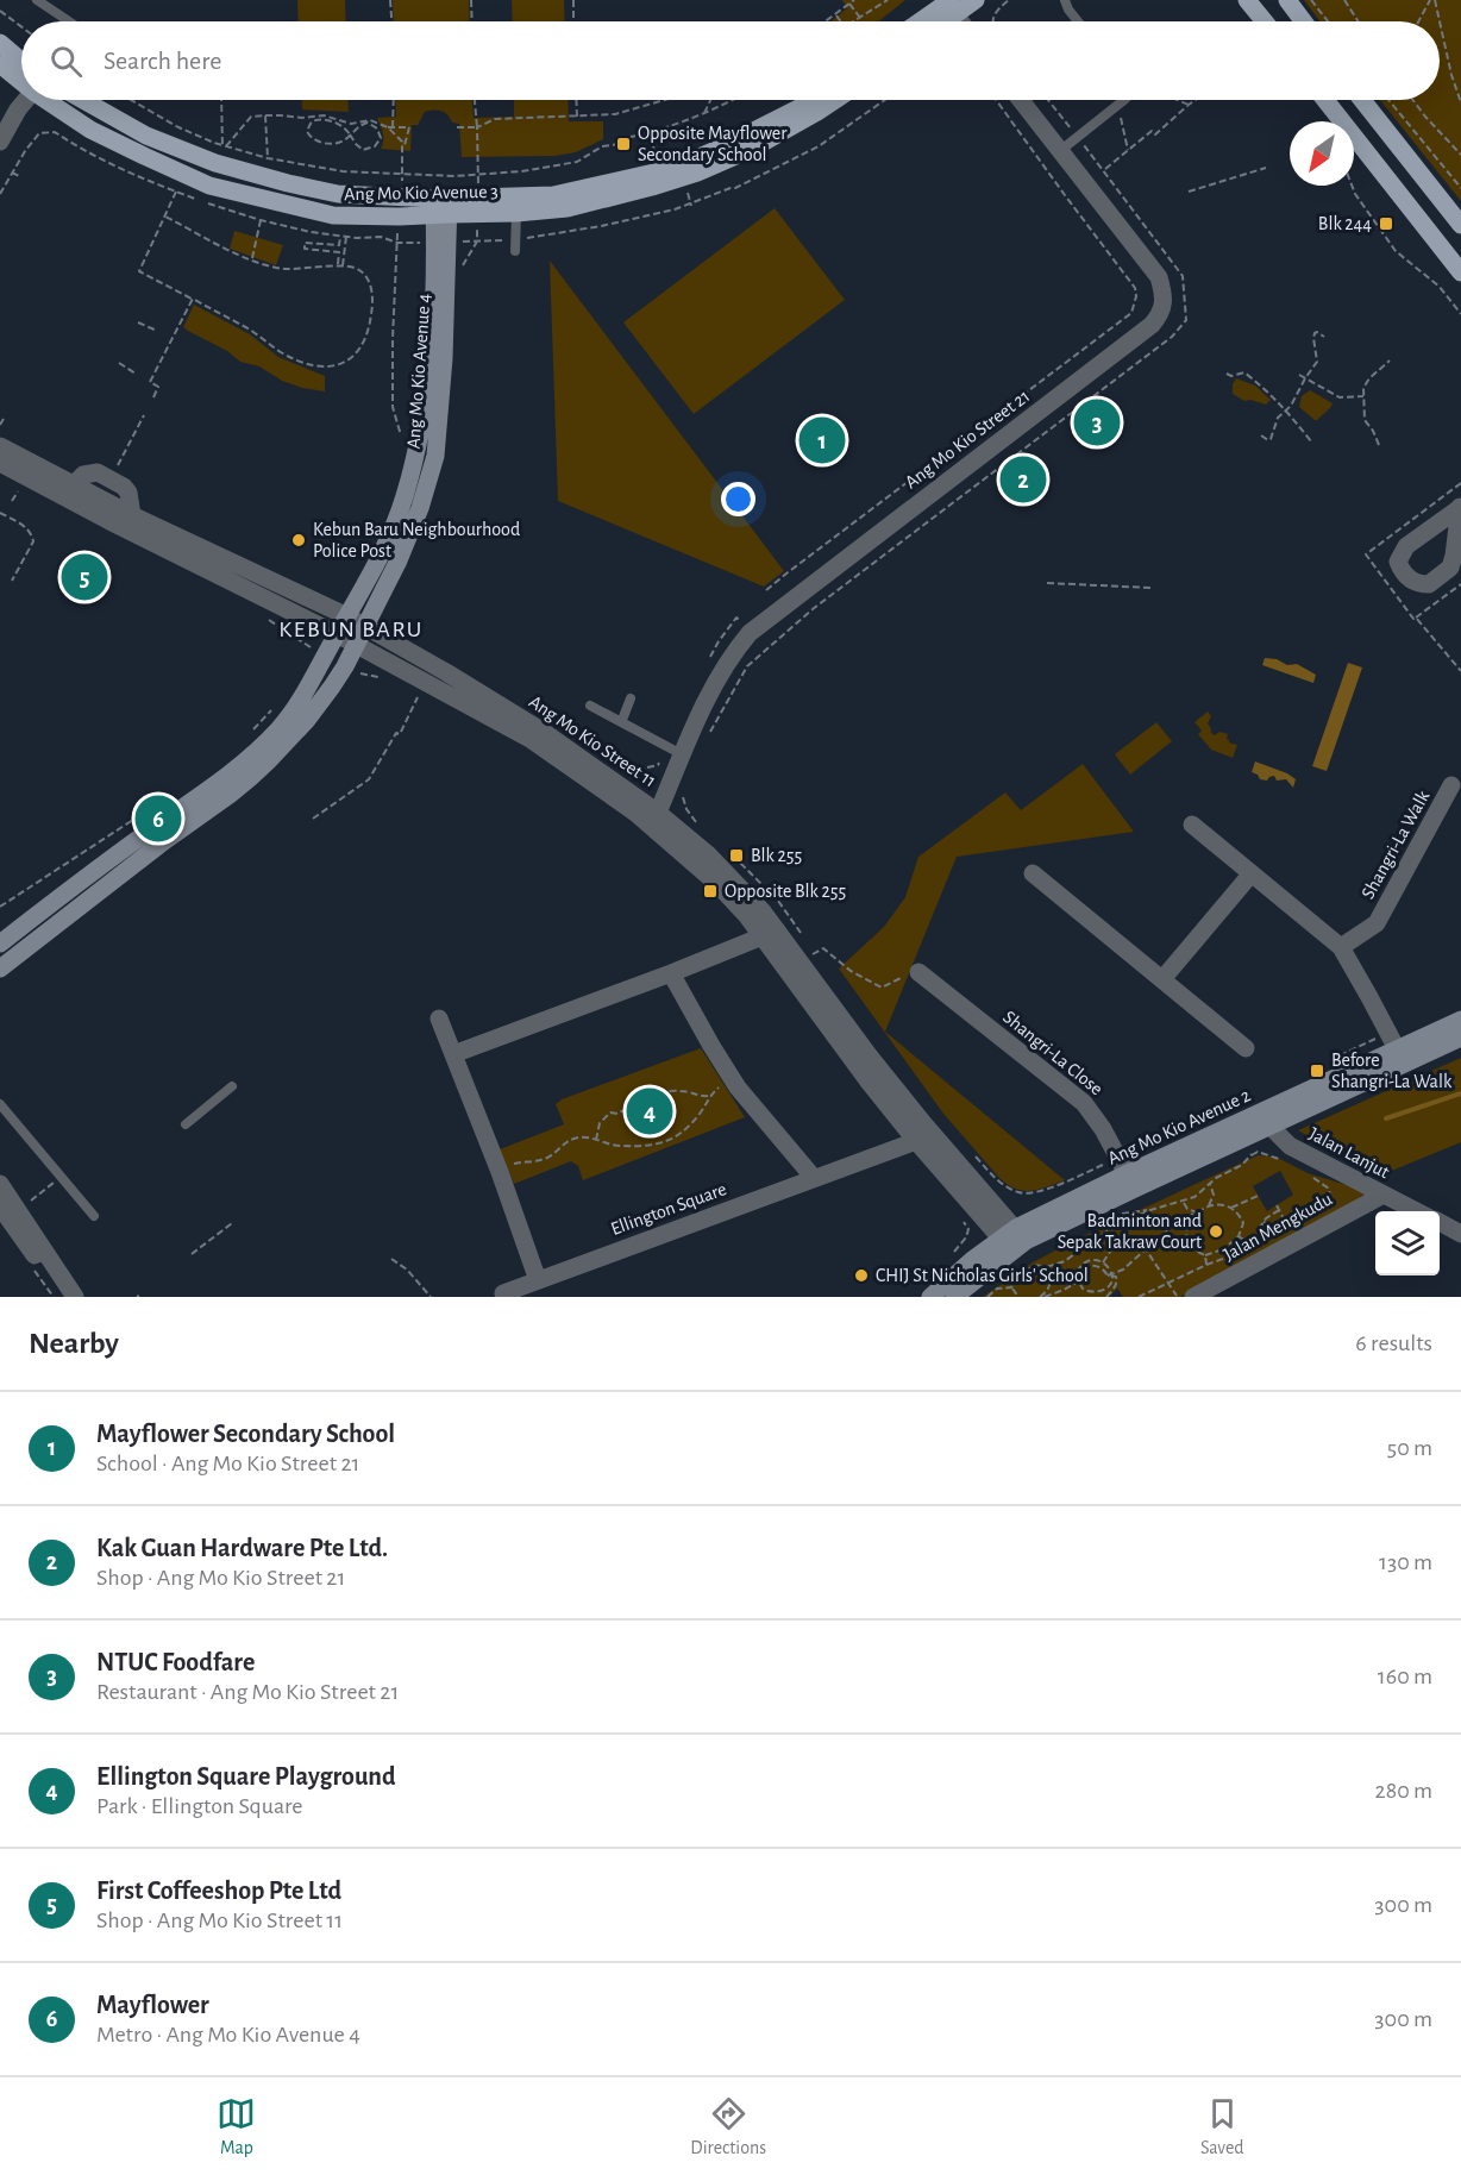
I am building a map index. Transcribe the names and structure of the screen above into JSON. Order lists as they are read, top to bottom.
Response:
{
  "streets": {
    "main road": ["Ang Mo Kio Avenue 3", "Ang Mo Kio Avenue 4", "Ang Mo Kio Avenue 2"],
    "street": [
      "Ang Mo Kio Street 21",
      "Ang Mo Kio Street 11",
      "Shangri-La Walk",
      "Shangri-La Close",
      "Jalan Lanjut",
      "Ellington Square",
      "Jalan Mengkudu"
    ]
  },
  "crossings": [
    ["Ang Mo Kio Avenue 3", "Ang Mo Kio Avenue 4"],
    ["Ang Mo Kio Avenue 4", "Ang Mo Kio Street 11"],
    ["Ang Mo Kio Street 21", "Ang Mo Kio Street 11"],
    ["Ang Mo Kio Street 11", "Ang Mo Kio Avenue 2"],
    ["Ang Mo Kio Street 11", "Ellington Square"],
    ["Shangri-La Close", "Ang Mo Kio Avenue 2"],
    ["Ang Mo Kio Avenue 2", "Jalan Lanjut"],
    ["Jalan Lanjut", "Jalan Mengkudu"]
  ],
  "districts": ["KEBUN BARU"],
  "places": {
    "transit": [
      "Opposite Mayflower Secondary School",
      "Blk 244",
      "Blk 255",
      "Opposite Blk 255",
      "Before Shangri-La Walk"
    ],
    "other": ["Kebun Baru Neighbourhood Police Post", "Badminton and Sepak Takraw Court", "CHIJ St Nicholas Girls' School"]
  },
  "north": "bottom left",
  "page": {
    "search": "Search here",
    "pins": [
      "3",
      "1",
      "2",
      "5",
      "6",
      "4"
    ],
    "heading": ["Nearby", "6 results"],
    "list": [
      {
        "mark": "1",
        "name": "Mayflower Secondary School",
        "note": "School · Ang Mo Kio Street 21",
        "value": "50 m"
      },
      {
        "mark": "2",
        "name": "Kak Guan Hardware Pte Ltd.",
        "note": "Shop · Ang Mo Kio Street 21",
        "value": "130 m"
      },
      {
        "mark": "3",
        "name": "NTUC Foodfare",
        "note": "Restaurant · Ang Mo Kio Street 21",
        "value": "160 m"
      },
      {
        "mark": "4",
        "name": "Ellington Square Playground",
        "note": "Park · Ellington Square",
        "value": "280 m"
      },
      {
        "mark": "5",
        "name": "First Coffeeshop Pte Ltd",
        "note": "Shop · Ang Mo Kio Street 11",
        "value": "300 m"
      },
      {
        "mark": "6",
        "name": "Mayflower",
        "note": "Metro · Ang Mo Kio Avenue 4",
        "value": "300 m"
      }
    ],
    "nav": ["Map", "Directions", "Saved"]
  }
}
